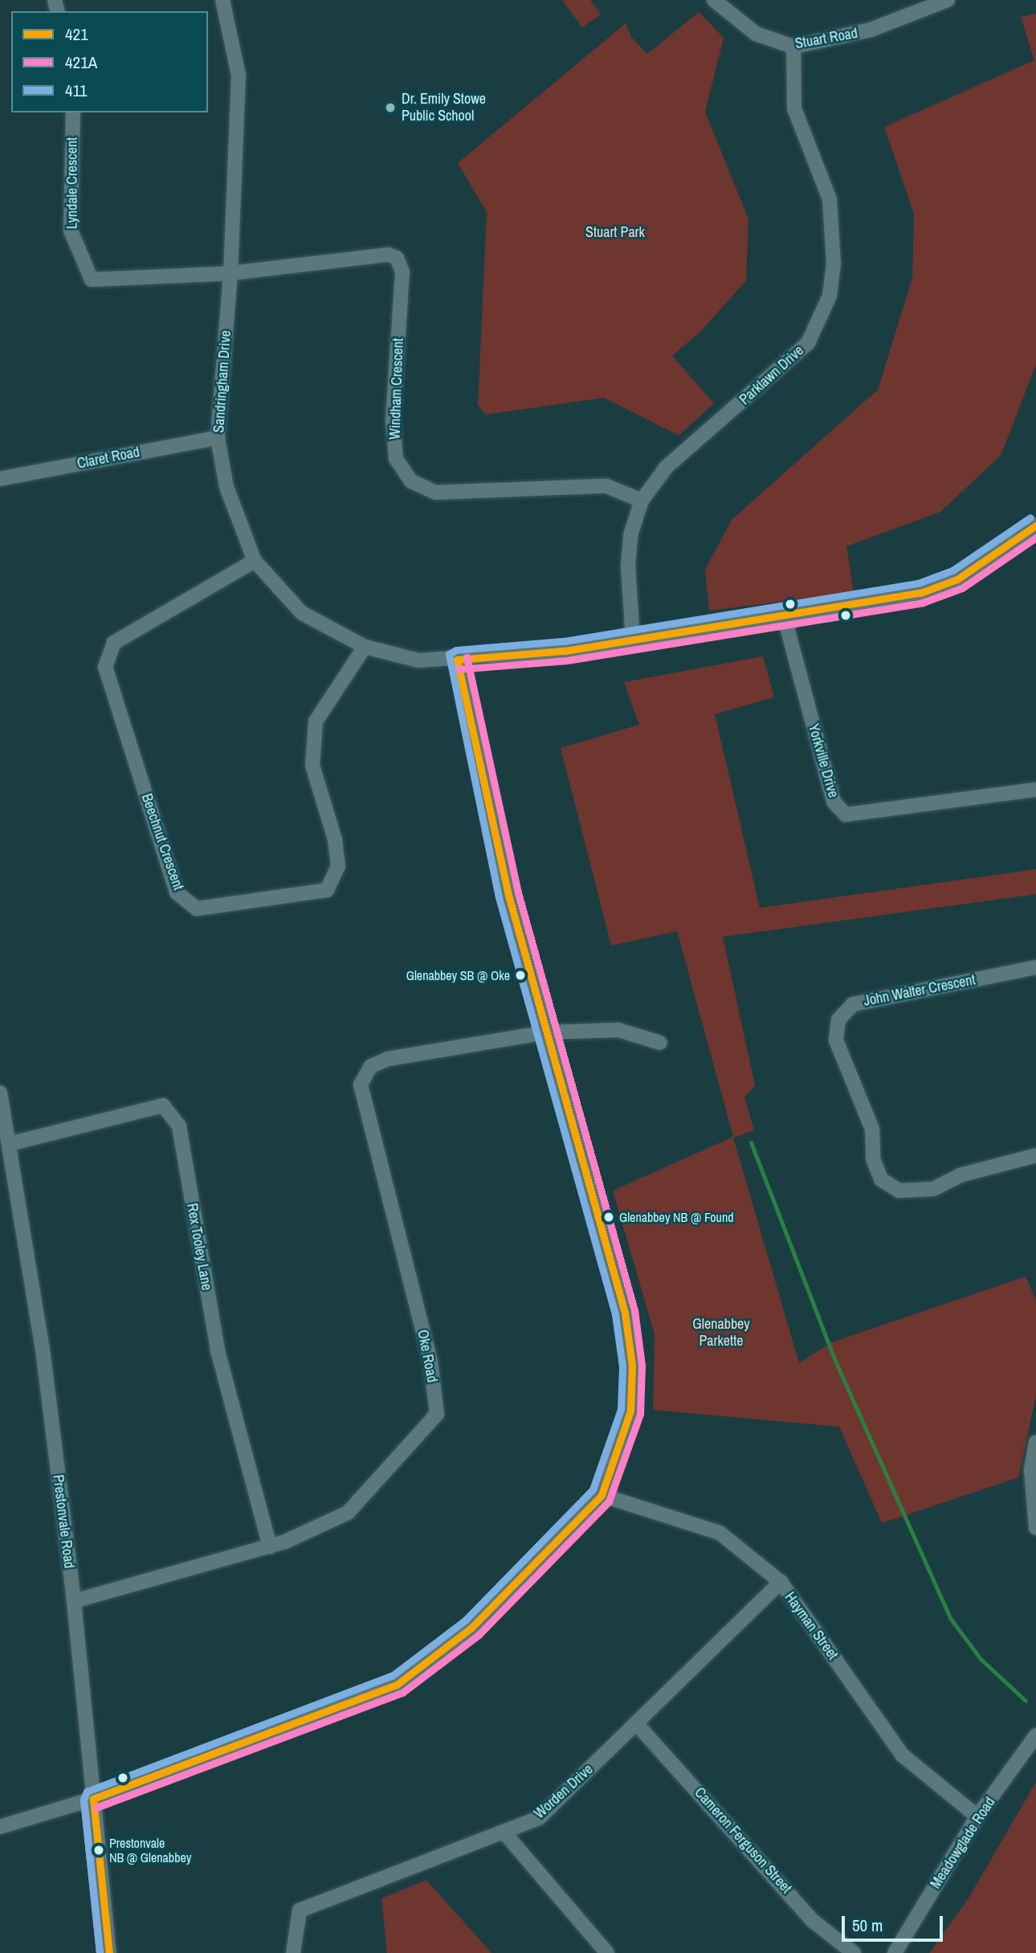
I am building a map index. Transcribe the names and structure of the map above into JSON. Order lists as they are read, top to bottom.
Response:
{
  "streets": {
    "street": [
      "Stuart Road",
      "Lyndale Crescent",
      "Parklawn Drive",
      "Sandringham Drive",
      "Windham Crescent",
      "Claret Road",
      "Yorkville Drive",
      "Beechnut Crescent",
      "John Walter Crescent",
      "Rex Tooley Lane",
      "Oke Road",
      "Prestonvale Road",
      "Hayman Street",
      "Worden Drive",
      "Cameron Ferguson Street",
      "Meadowglade Road"
    ]
  },
  "crossings": [
    ["Stuart Road", "Parklawn Drive"],
    ["Lyndale Crescent", "Sandringham Drive"],
    ["Lyndale Crescent", "Windham Crescent"],
    ["Parklawn Drive", "Sandringham Drive"],
    ["Parklawn Drive", "Windham Crescent"],
    ["Sandringham Drive", "Windham Crescent"],
    ["Sandringham Drive", "Claret Road"],
    ["Sandringham Drive", "Yorkville Drive"],
    ["Sandringham Drive", "Beechnut Crescent"],
    ["Rex Tooley Lane", "Oke Road"],
    ["Rex Tooley Lane", "Prestonvale Road"],
    ["Oke Road", "Prestonvale Road"],
    ["Hayman Street", "Worden Drive"],
    ["Hayman Street", "Meadowglade Road"],
    ["Worden Drive", "Cameron Ferguson Street"]
  ],
  "parks": ["Stuart Park", "Glenabbey Parkette"],
  "places": [
    "Dr. Emily Stowe Public School",
    "Glenabbey SB @ Oke",
    "Glenabbey NB @ Found",
    "Prestonvale NB @ Glenabbey"
  ],
  "lines": ["transit line 411", "transit line 421", "transit line 421A"],
  "legend": ["421", "421A", "411"],
  "scale_bar": "50 m"
}
